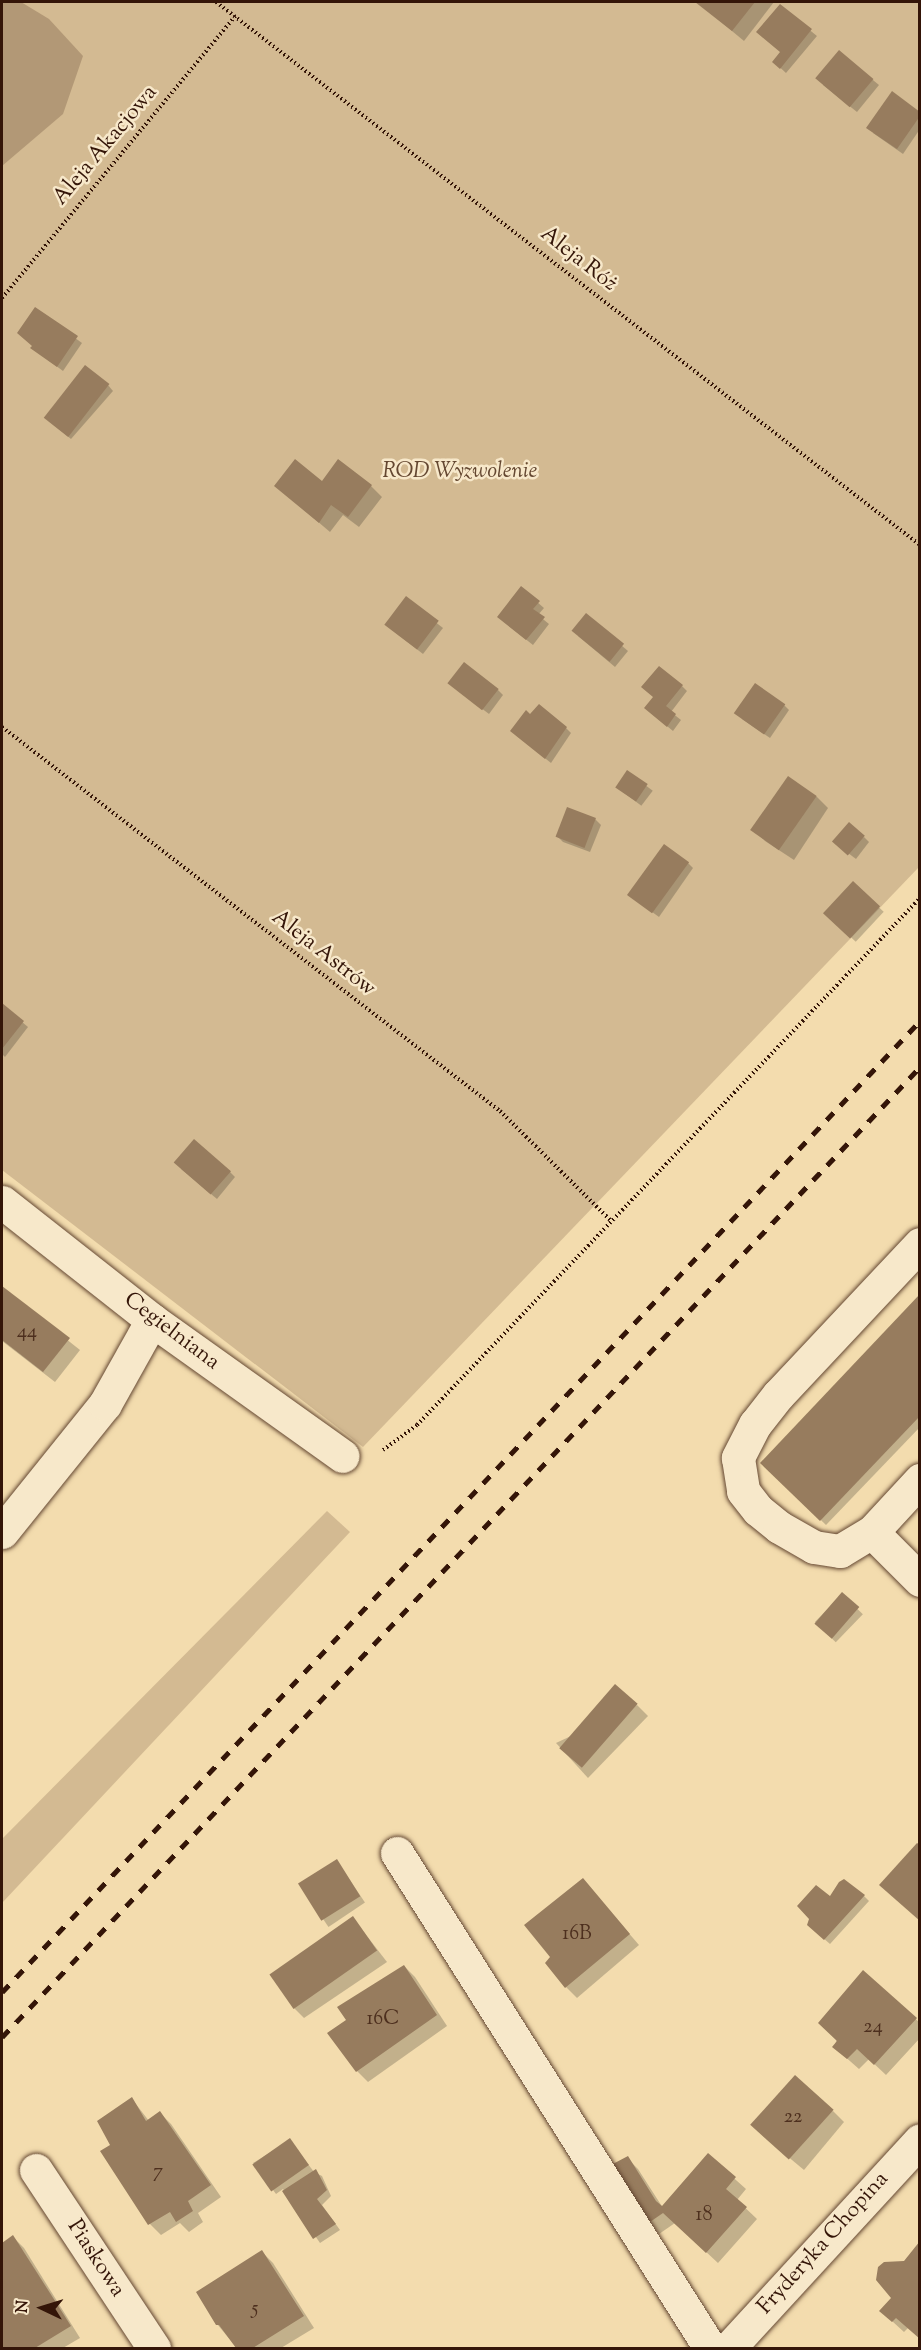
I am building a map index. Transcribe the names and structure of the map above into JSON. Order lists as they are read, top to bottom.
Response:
{
  "streets": {
    "street": ["Cegielniana", "Fryderyka Chopina", "Piaskowa"],
    "path": ["Aleja Akacjowa", "Aleja Róż", "Aleja Astrów"]
  },
  "crossings": [
    ["Aleja Akacjowa", "Aleja Róż"]
  ],
  "parks": ["ROD Wyzwolenie"],
  "house_numbers": [
    "44",
    "16B",
    "16C",
    "24",
    "22",
    "7",
    "18",
    "5"
  ],
  "north": "left"
}
